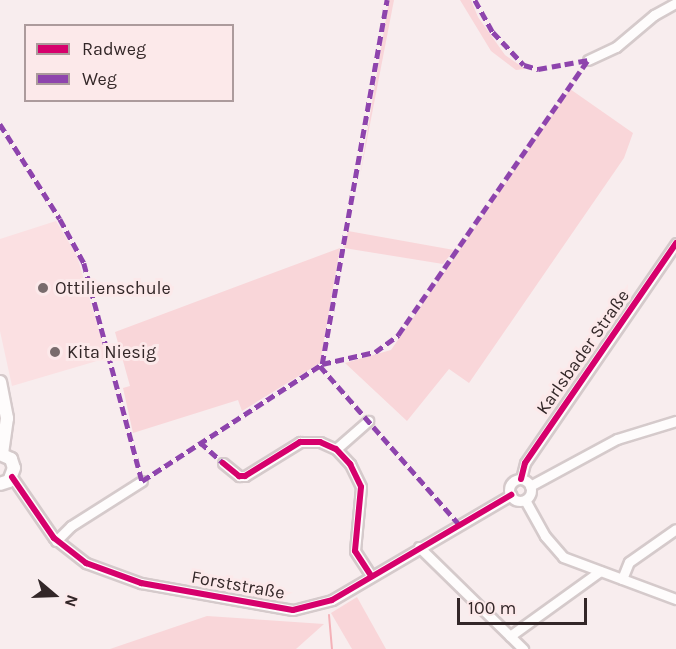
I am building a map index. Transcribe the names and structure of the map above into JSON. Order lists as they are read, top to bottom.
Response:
{
  "streets": {
    "street": ["Karlsbader Straße", "Forststraße"]
  },
  "crossings": [
    ["Karlsbader Straße", "Forststraße"]
  ],
  "places": ["Ottilienschule", "Kita Niesig"],
  "legend": ["Radweg", "Weg"],
  "scale_bar": "100 m",
  "north": "right"
}
